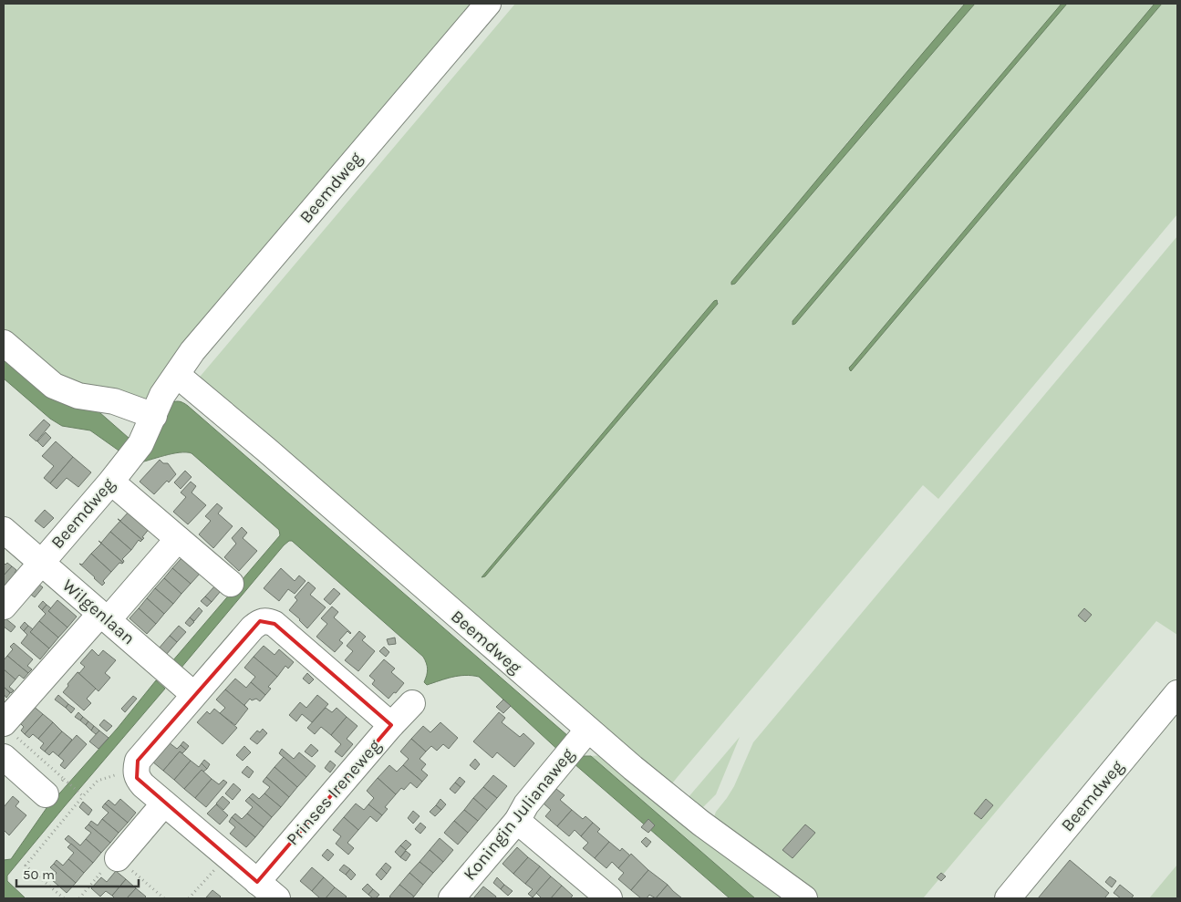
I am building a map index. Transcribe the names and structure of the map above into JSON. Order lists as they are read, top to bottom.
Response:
{
  "streets": {
    "street": [
      "Beemdweg",
      "Wilgenlaan",
      "Prinses Ireneweg",
      "Koningin Julianaweg"
    ]
  },
  "crossings": [
    ["Beemdweg", "Wilgenlaan"],
    ["Beemdweg", "Koningin Julianaweg"]
  ],
  "scale_bar": "50 m"
}
